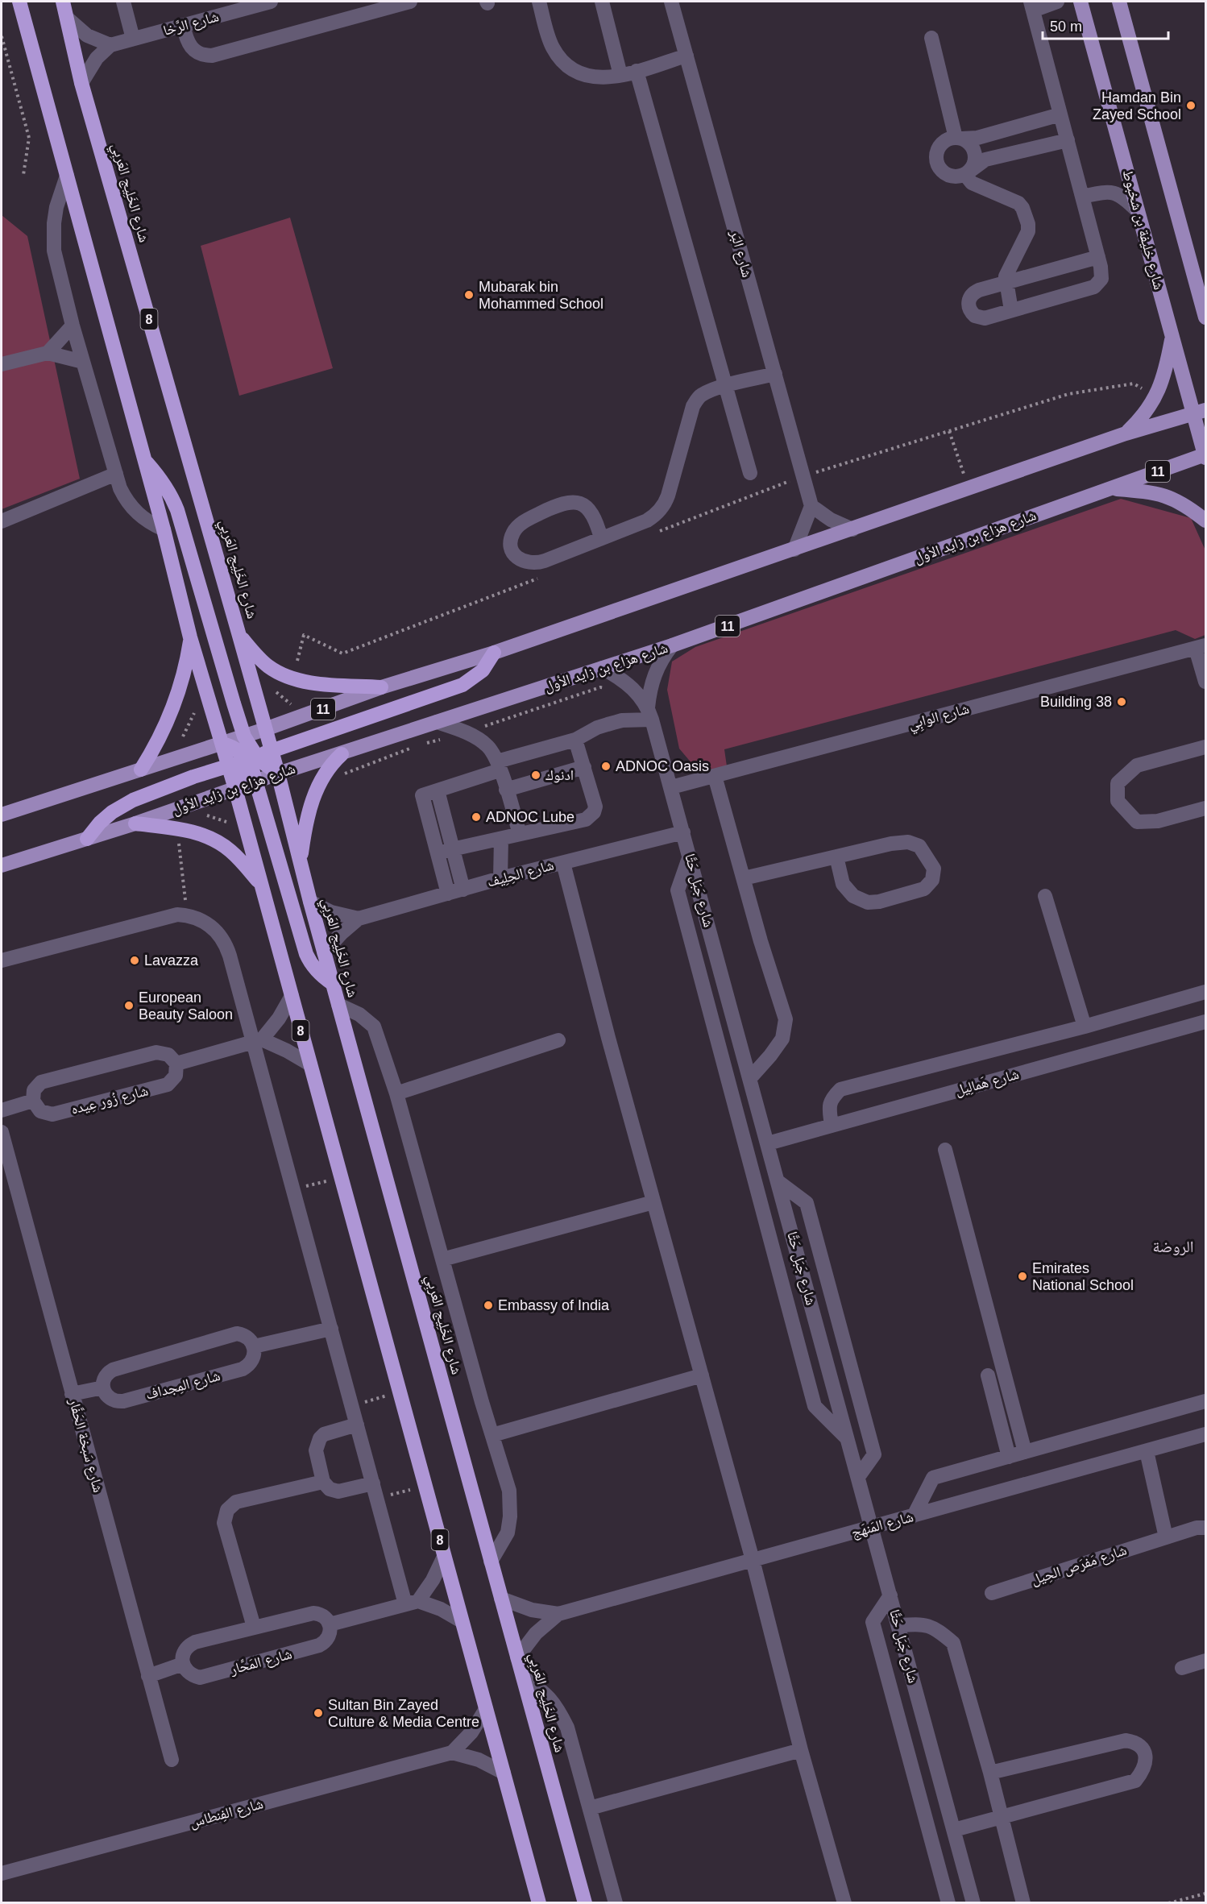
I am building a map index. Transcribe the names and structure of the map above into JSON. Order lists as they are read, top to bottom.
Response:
{
  "streets": {
    "highway": ["شارع الخَلِيج العَربِي", "8"],
    "main road": ["شارع خليفة بن شخبوط", "11", "شارع هزاع بن زايد الأول"],
    "street": [
      "شارع الرَّخا",
      "شارع البَر",
      "شارع الوابِي",
      "شارع الحِلِيف",
      "شارع جَبَل حَتَّا",
      "شارع هَمالِيل",
      "شارع زُور عِيده",
      "شارع المِجداف",
      "شارع سَبخة الحَفَّار",
      "شارع المَنهَج",
      "شارع مَفرَص الحِيل",
      "شارع المَحَّار",
      "شارع الفِنطاس"
    ]
  },
  "crossings": [
    ["شارع الخَلِيج العَربِي", "11"],
    ["شارع الخَلِيج العَربِي", "شارع هزاع بن زايد الأول"],
    ["شارع الخَلِيج العَربِي", "شارع الحِلِيف"],
    ["شارع الخَلِيج العَربِي", "شارع المَنهَج"],
    ["شارع خليفة بن شخبوط", "11"],
    ["شارع خليفة بن شخبوط", "شارع هزاع بن زايد الأول"],
    ["8", "11"],
    ["8", "شارع هزاع بن زايد الأول"],
    ["شارع هزاع بن زايد الأول", "شارع جَبَل حَتَّا"],
    ["شارع الوابِي", "شارع جَبَل حَتَّا"],
    ["شارع الحِلِيف", "شارع جَبَل حَتَّا"],
    ["شارع جَبَل حَتَّا", "شارع هَمالِيل"],
    ["شارع جَبَل حَتَّا", "شارع المَنهَج"]
  ],
  "districts": ["الروضة"],
  "places": [
    "Hamdan Bin Zayed School",
    "Mubarak bin Mohammed School",
    "Building 38",
    "ADNOC Oasis",
    "ادنوك",
    "ADNOC Lube",
    "Lavazza",
    "European Beauty Saloon",
    "Emirates National School",
    "Embassy of India",
    "Sultan Bin Zayed Culture & Media Centre"
  ],
  "scale_bar": "50 m"
}
